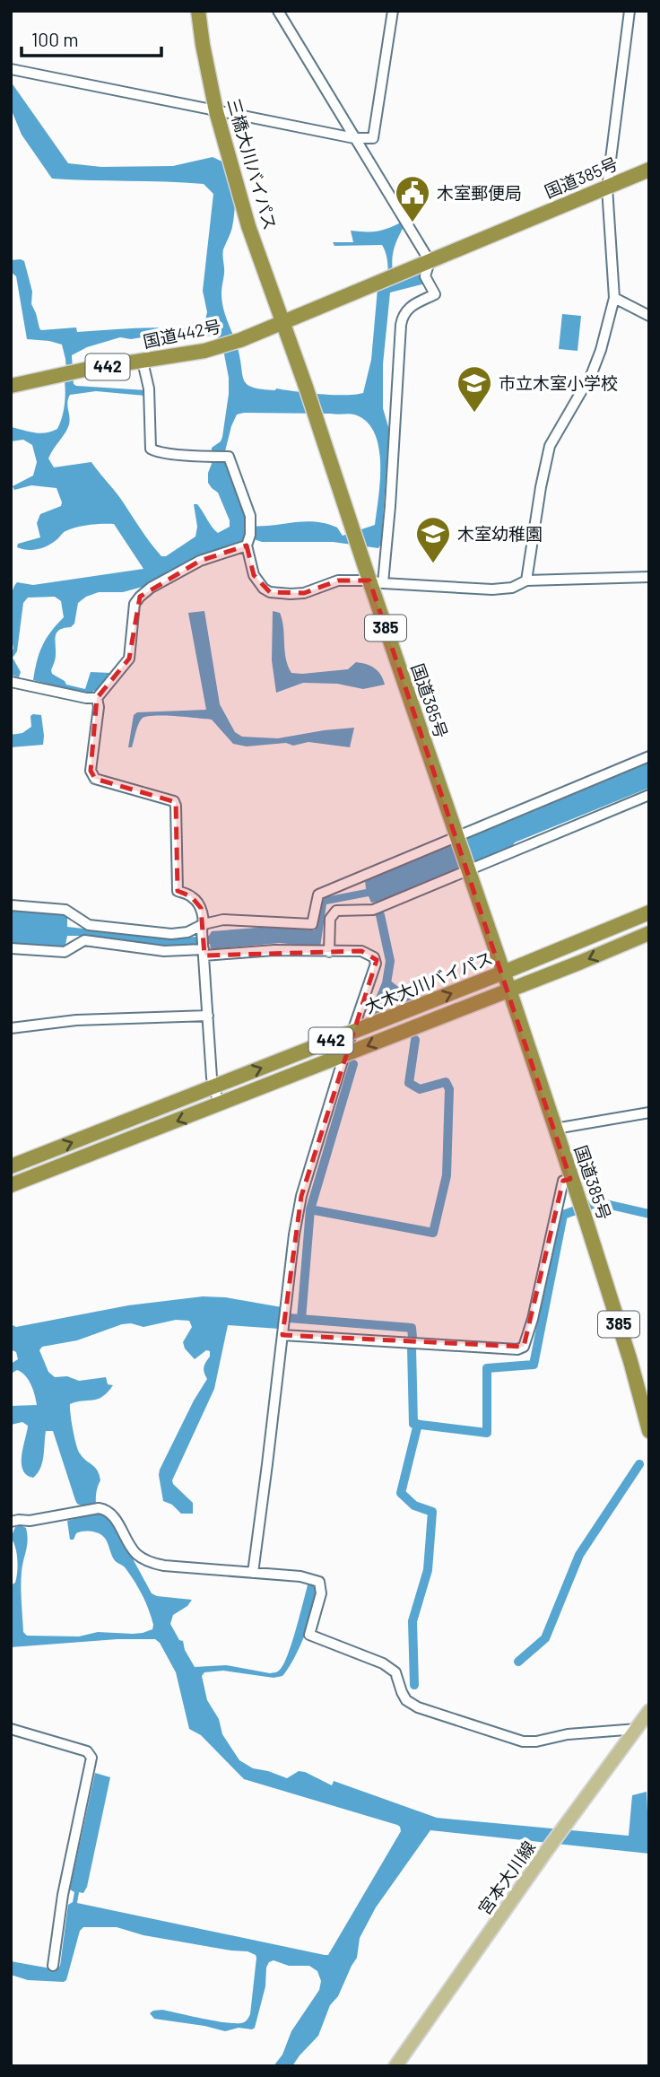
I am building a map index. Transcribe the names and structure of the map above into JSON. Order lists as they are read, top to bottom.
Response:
{
  "streets": {
    "highway": [
      "三橋大川バイパス",
      "国道385号",
      "国道442号",
      "442",
      "385",
      "大木大川バイパス"
    ],
    "main road": ["宮本大川線"]
  },
  "crossings": [
    ["三橋大川バイパス", "国道385号"],
    ["三橋大川バイパス", "国道442号"],
    ["国道385号", "国道442号"],
    ["国道385号", "442"],
    ["国道385号", "大木大川バイパス"]
  ],
  "places": {
    "public building": ["木室郵便局"],
    "school or university": ["市立木室小学校", "木室幼稚園"]
  },
  "scale_bar": "100 m"
}
